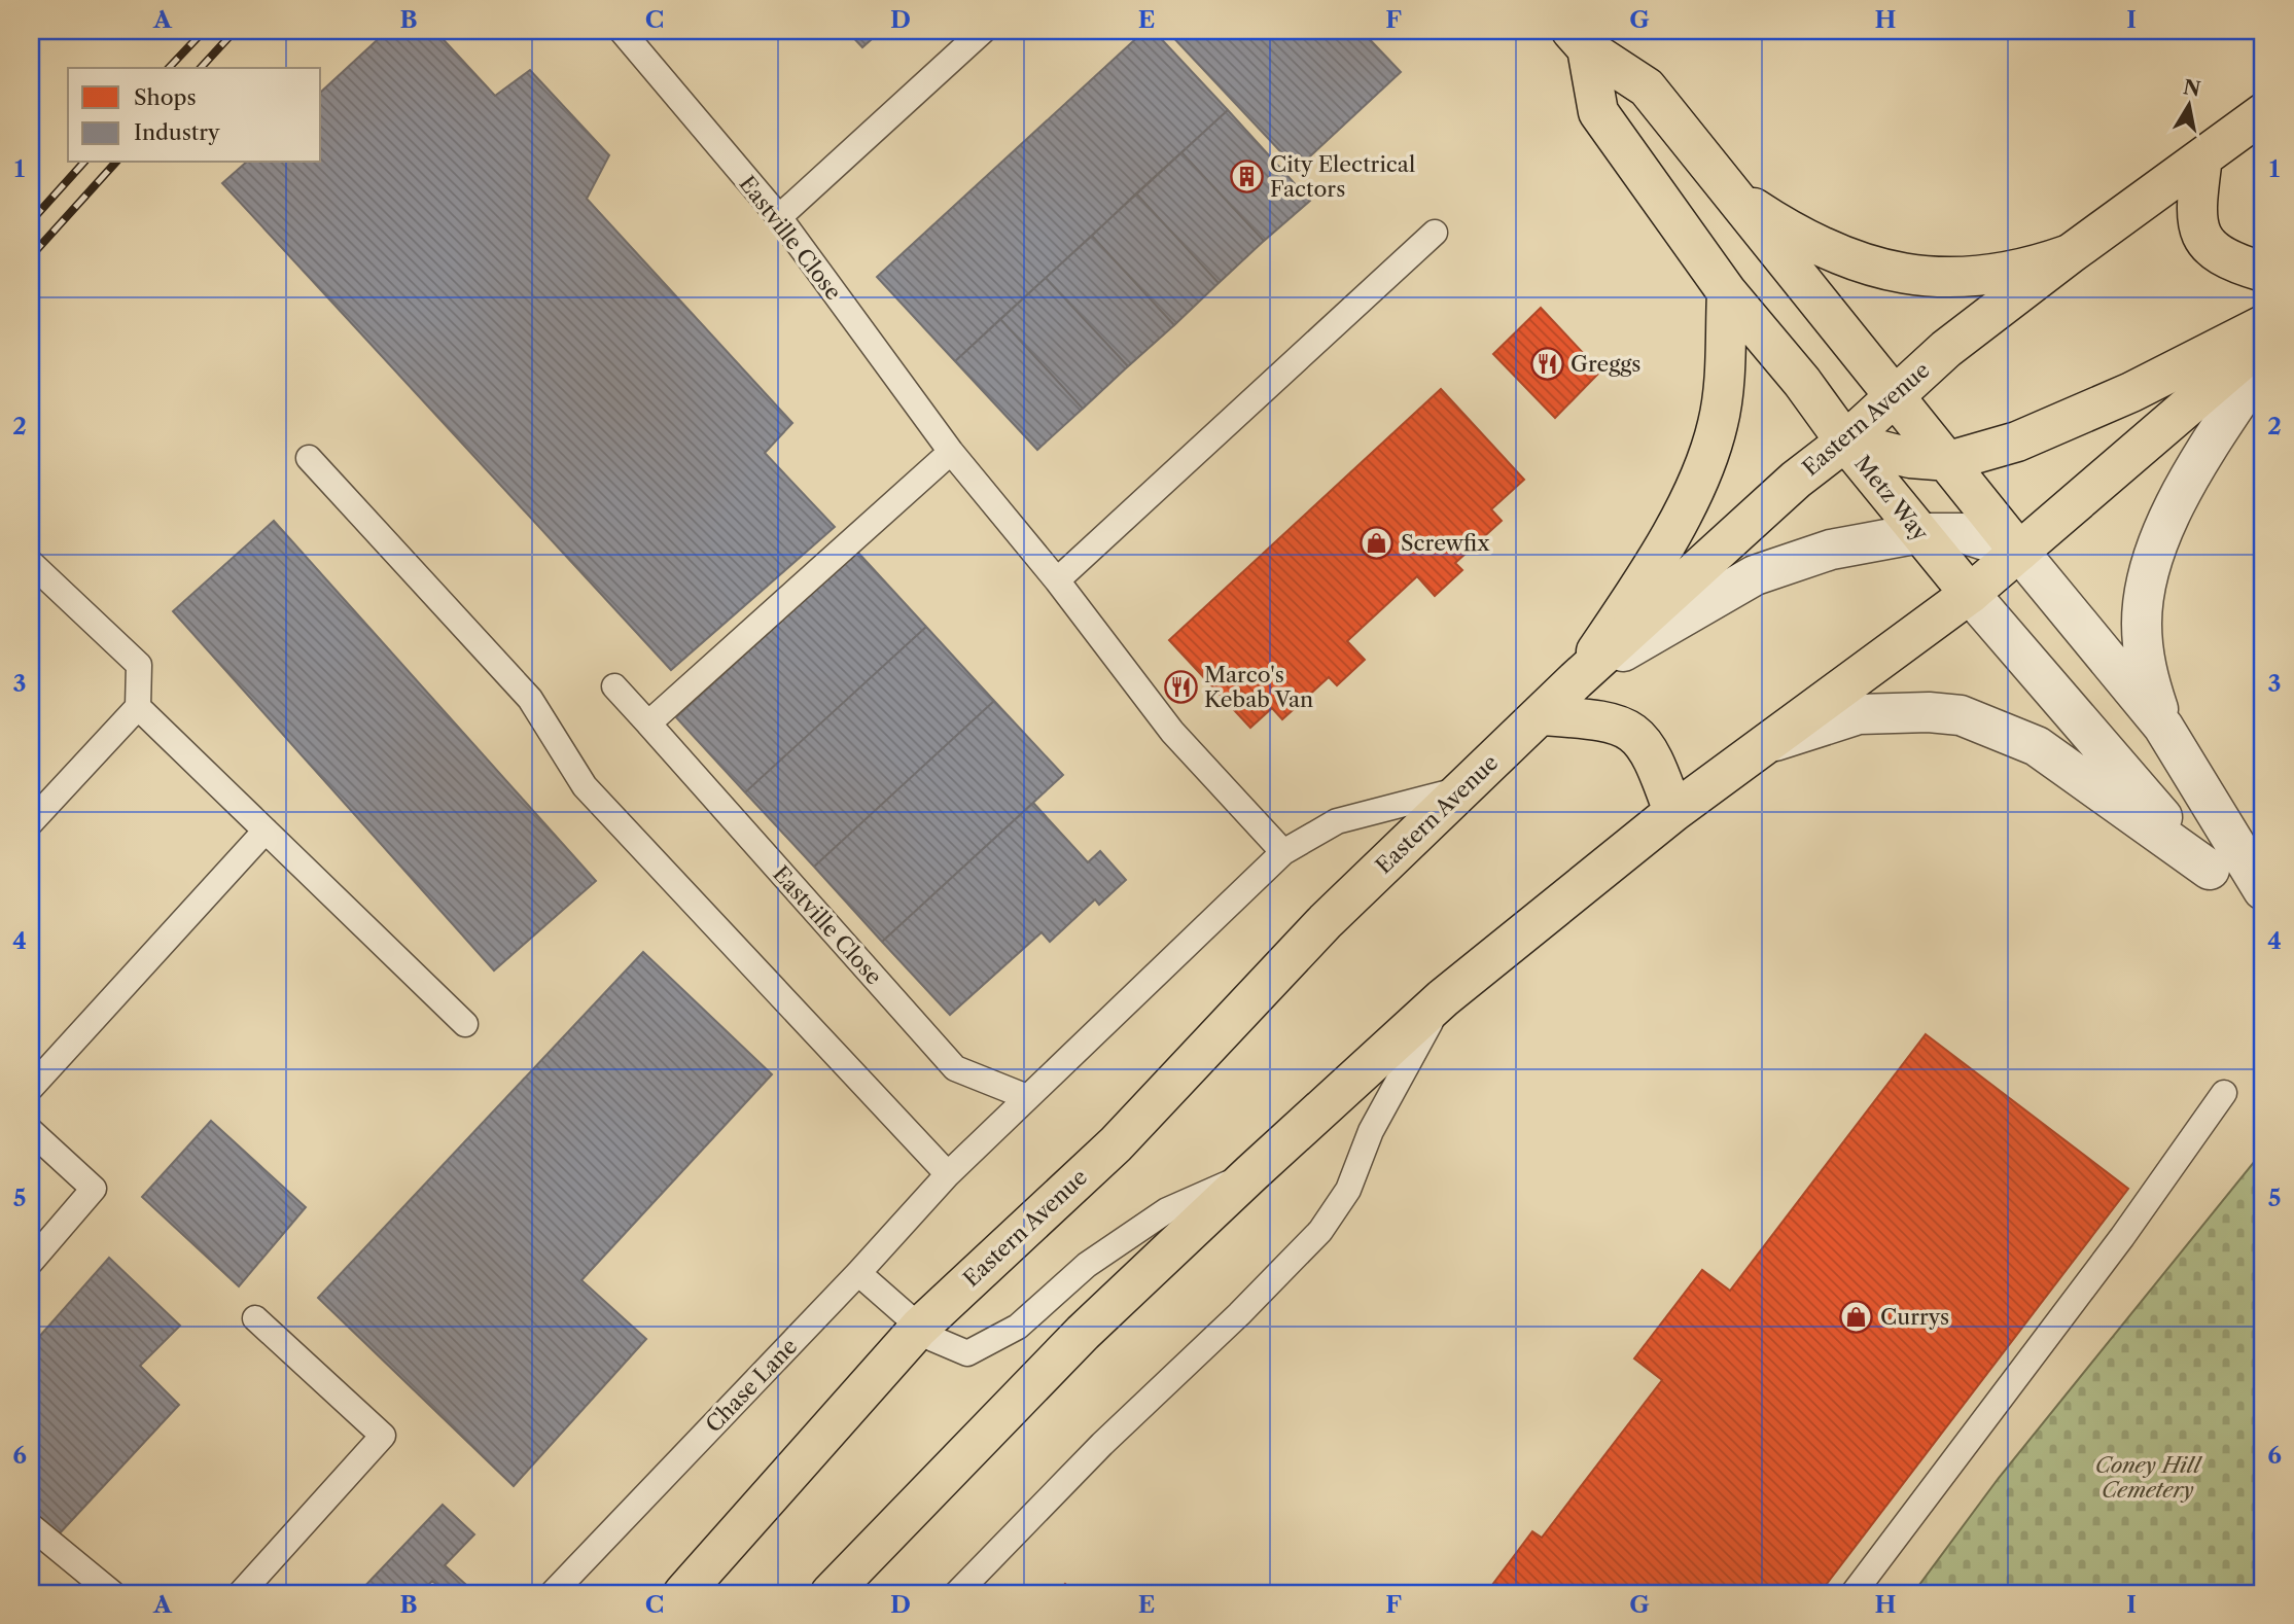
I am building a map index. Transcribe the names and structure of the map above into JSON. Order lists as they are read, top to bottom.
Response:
{
  "streets": {
    "main road": ["Eastern Avenue", "Metz Way"],
    "lane": ["Eastville Close", "Chase Lane"]
  },
  "crossings": [
    ["Eastville Close", "Chase Lane"],
    ["Eastern Avenue", "Metz Way"],
    ["Eastern Avenue", "Chase Lane"]
  ],
  "parks": ["Coney Hill Cemetery"],
  "places": {
    "building": ["City Electrical Factors"],
    "restaurant": ["Greggs", "Marco's Kebab Van"],
    "shop": ["Screwfix", "Currys"]
  },
  "legend": ["Shops", "Industry"],
  "north": "top",
  "grid": {
    "columns": [
      "A",
      "B",
      "C",
      "D",
      "E",
      "F",
      "G",
      "H",
      "I"
    ],
    "rows": [
      "1",
      "2",
      "3",
      "4",
      "5",
      "6"
    ]
  }
}
